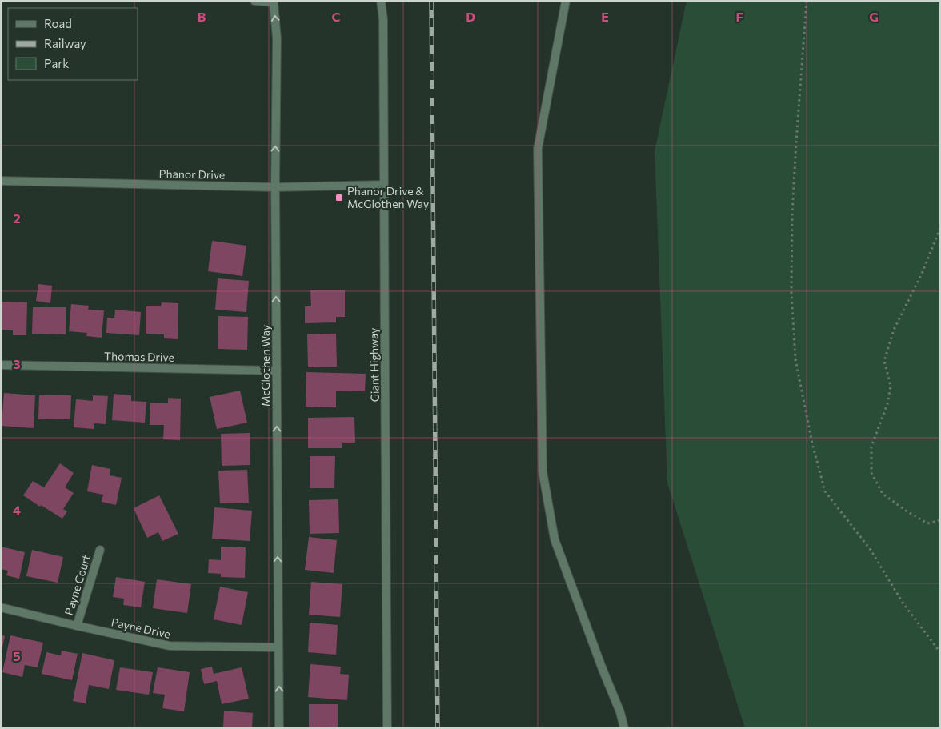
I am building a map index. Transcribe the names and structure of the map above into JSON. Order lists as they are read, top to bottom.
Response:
{
  "streets": {
    "street": [
      "Phanor Drive",
      "Thomas Drive",
      "Giant Highway",
      "McGlothen Way",
      "Payne Court",
      "Payne Drive"
    ]
  },
  "crossings": [
    ["Phanor Drive", "Giant Highway"],
    ["Phanor Drive", "McGlothen Way"],
    ["Thomas Drive", "McGlothen Way"],
    ["McGlothen Way", "Payne Drive"],
    ["Payne Court", "Payne Drive"]
  ],
  "one_way": ["McGlothen Way"],
  "places": {
    "transit": ["Phanor Drive & McGlothen Way"]
  },
  "legend": ["Road", "Railway", "Park"],
  "grid": {
    "columns": [
      "B",
      "C",
      "D",
      "E",
      "F",
      "G"
    ],
    "rows": [
      "2",
      "3",
      "4",
      "5"
    ]
  }
}
